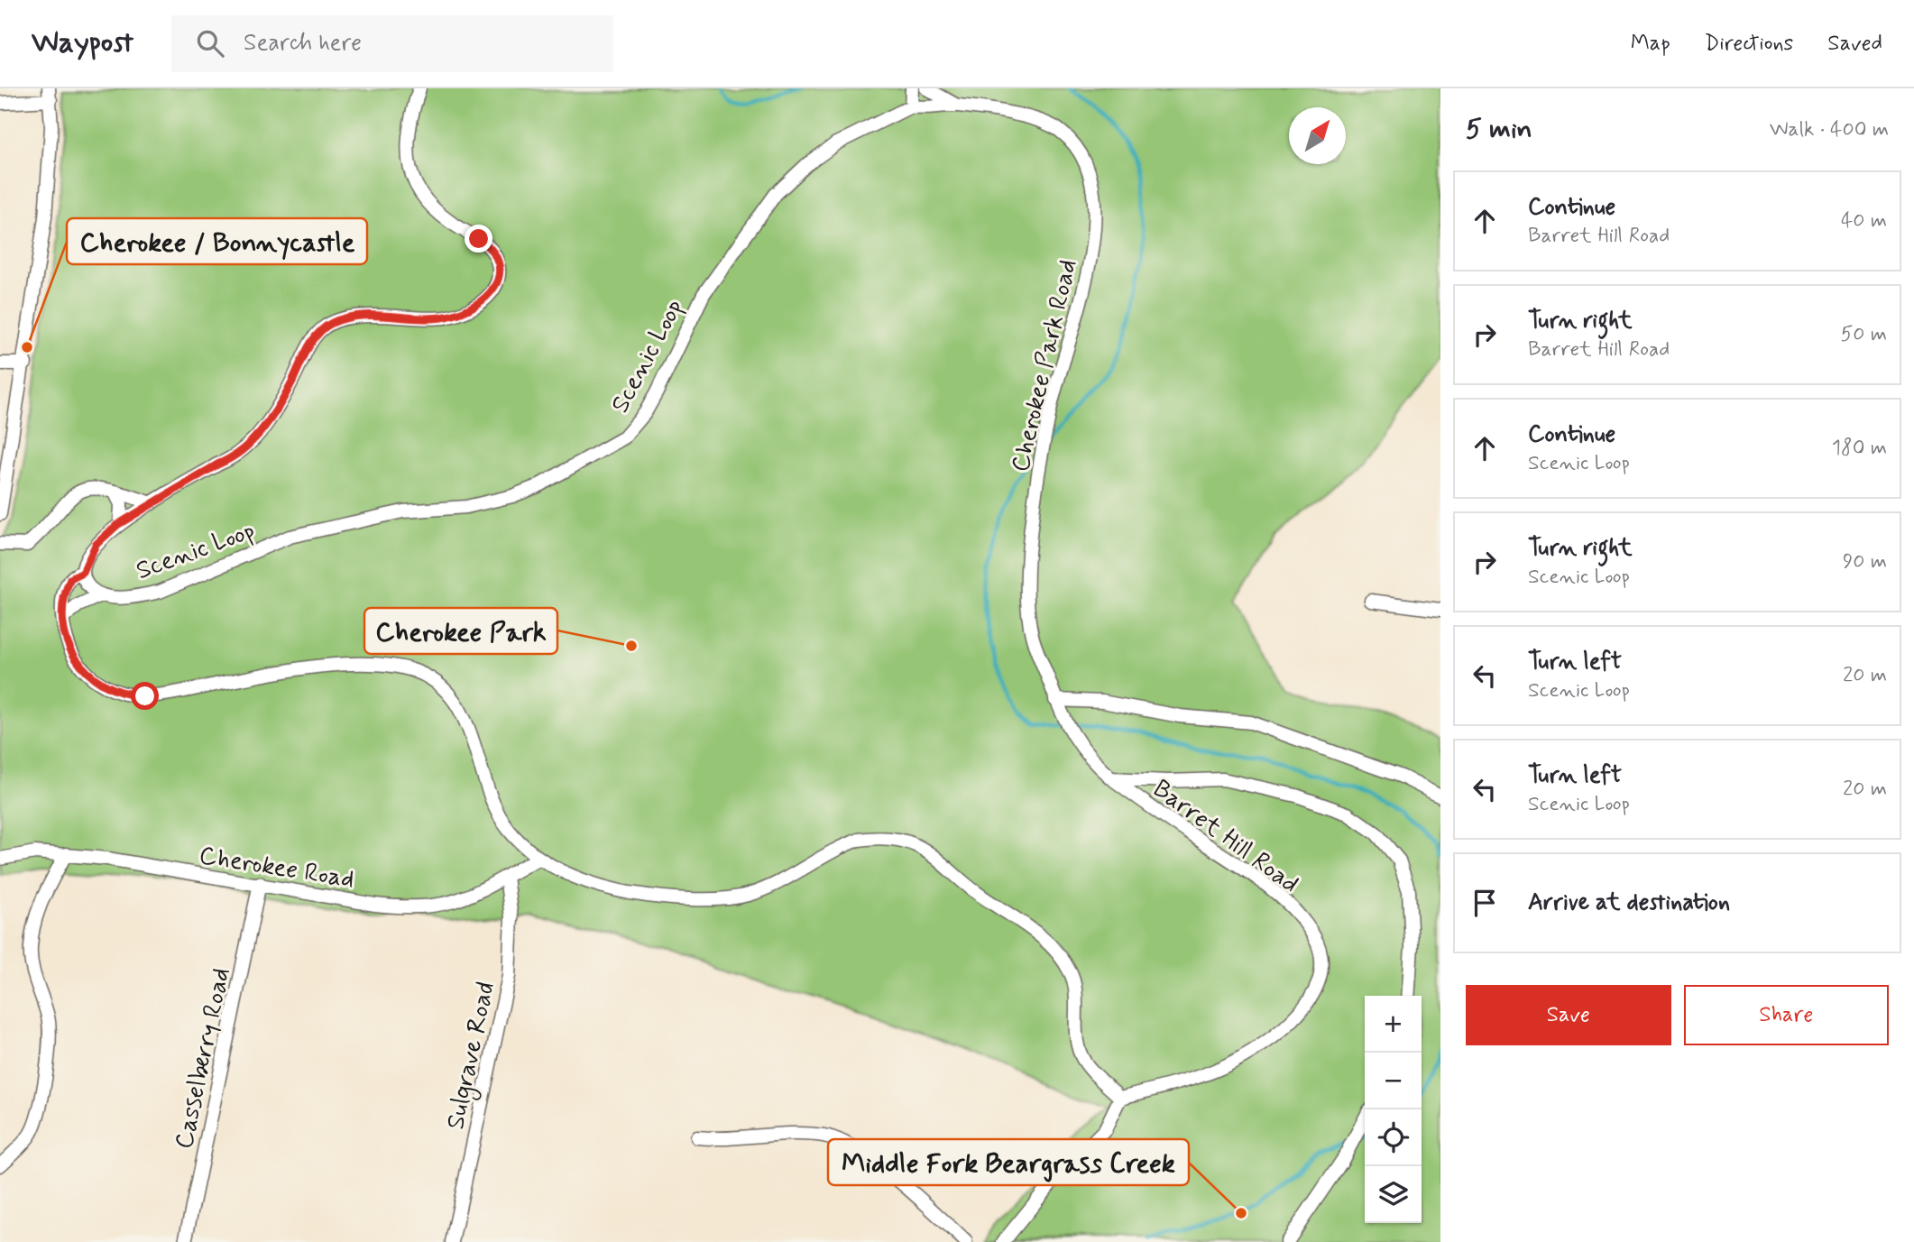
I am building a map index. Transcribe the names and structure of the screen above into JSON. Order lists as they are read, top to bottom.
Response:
{
  "streets": {
    "street": [
      "Scenic Loop",
      "Cherokee Park Road",
      "Barret Hill Road",
      "Cherokee Road",
      "Sulgrave Road",
      "Casselberry Road"
    ]
  },
  "crossings": [
    ["Scenic Loop", "Cherokee Park Road"],
    ["Cherokee Park Road", "Barret Hill Road"],
    ["Cherokee Road", "Sulgrave Road"],
    ["Cherokee Road", "Casselberry Road"]
  ],
  "places": ["Cherokee / Bonnycastle", "Cherokee Park", "Middle Fork Beargrass Creek"],
  "north": "top right",
  "page": {
    "header": "Waypost",
    "search": "Search here",
    "nav": ["Map", "Directions", "Saved"],
    "heading": ["5 min", "Walk · 400 m"],
    "list": [
      ["Continue", "Barret Hill Road", "40 m"],
      ["Turn right", "Barret Hill Road", "50 m"],
      ["Continue", "Scenic Loop", "180 m"],
      ["Turn right", "Scenic Loop", "90 m"],
      ["Turn left", "Scenic Loop", "20 m"],
      ["Turn left", "Scenic Loop", "20 m"],
      "Arrive at destination"
    ],
    "buttons": ["Save", "Share"],
    "map_buttons": ["+", "−"]
  }
}
